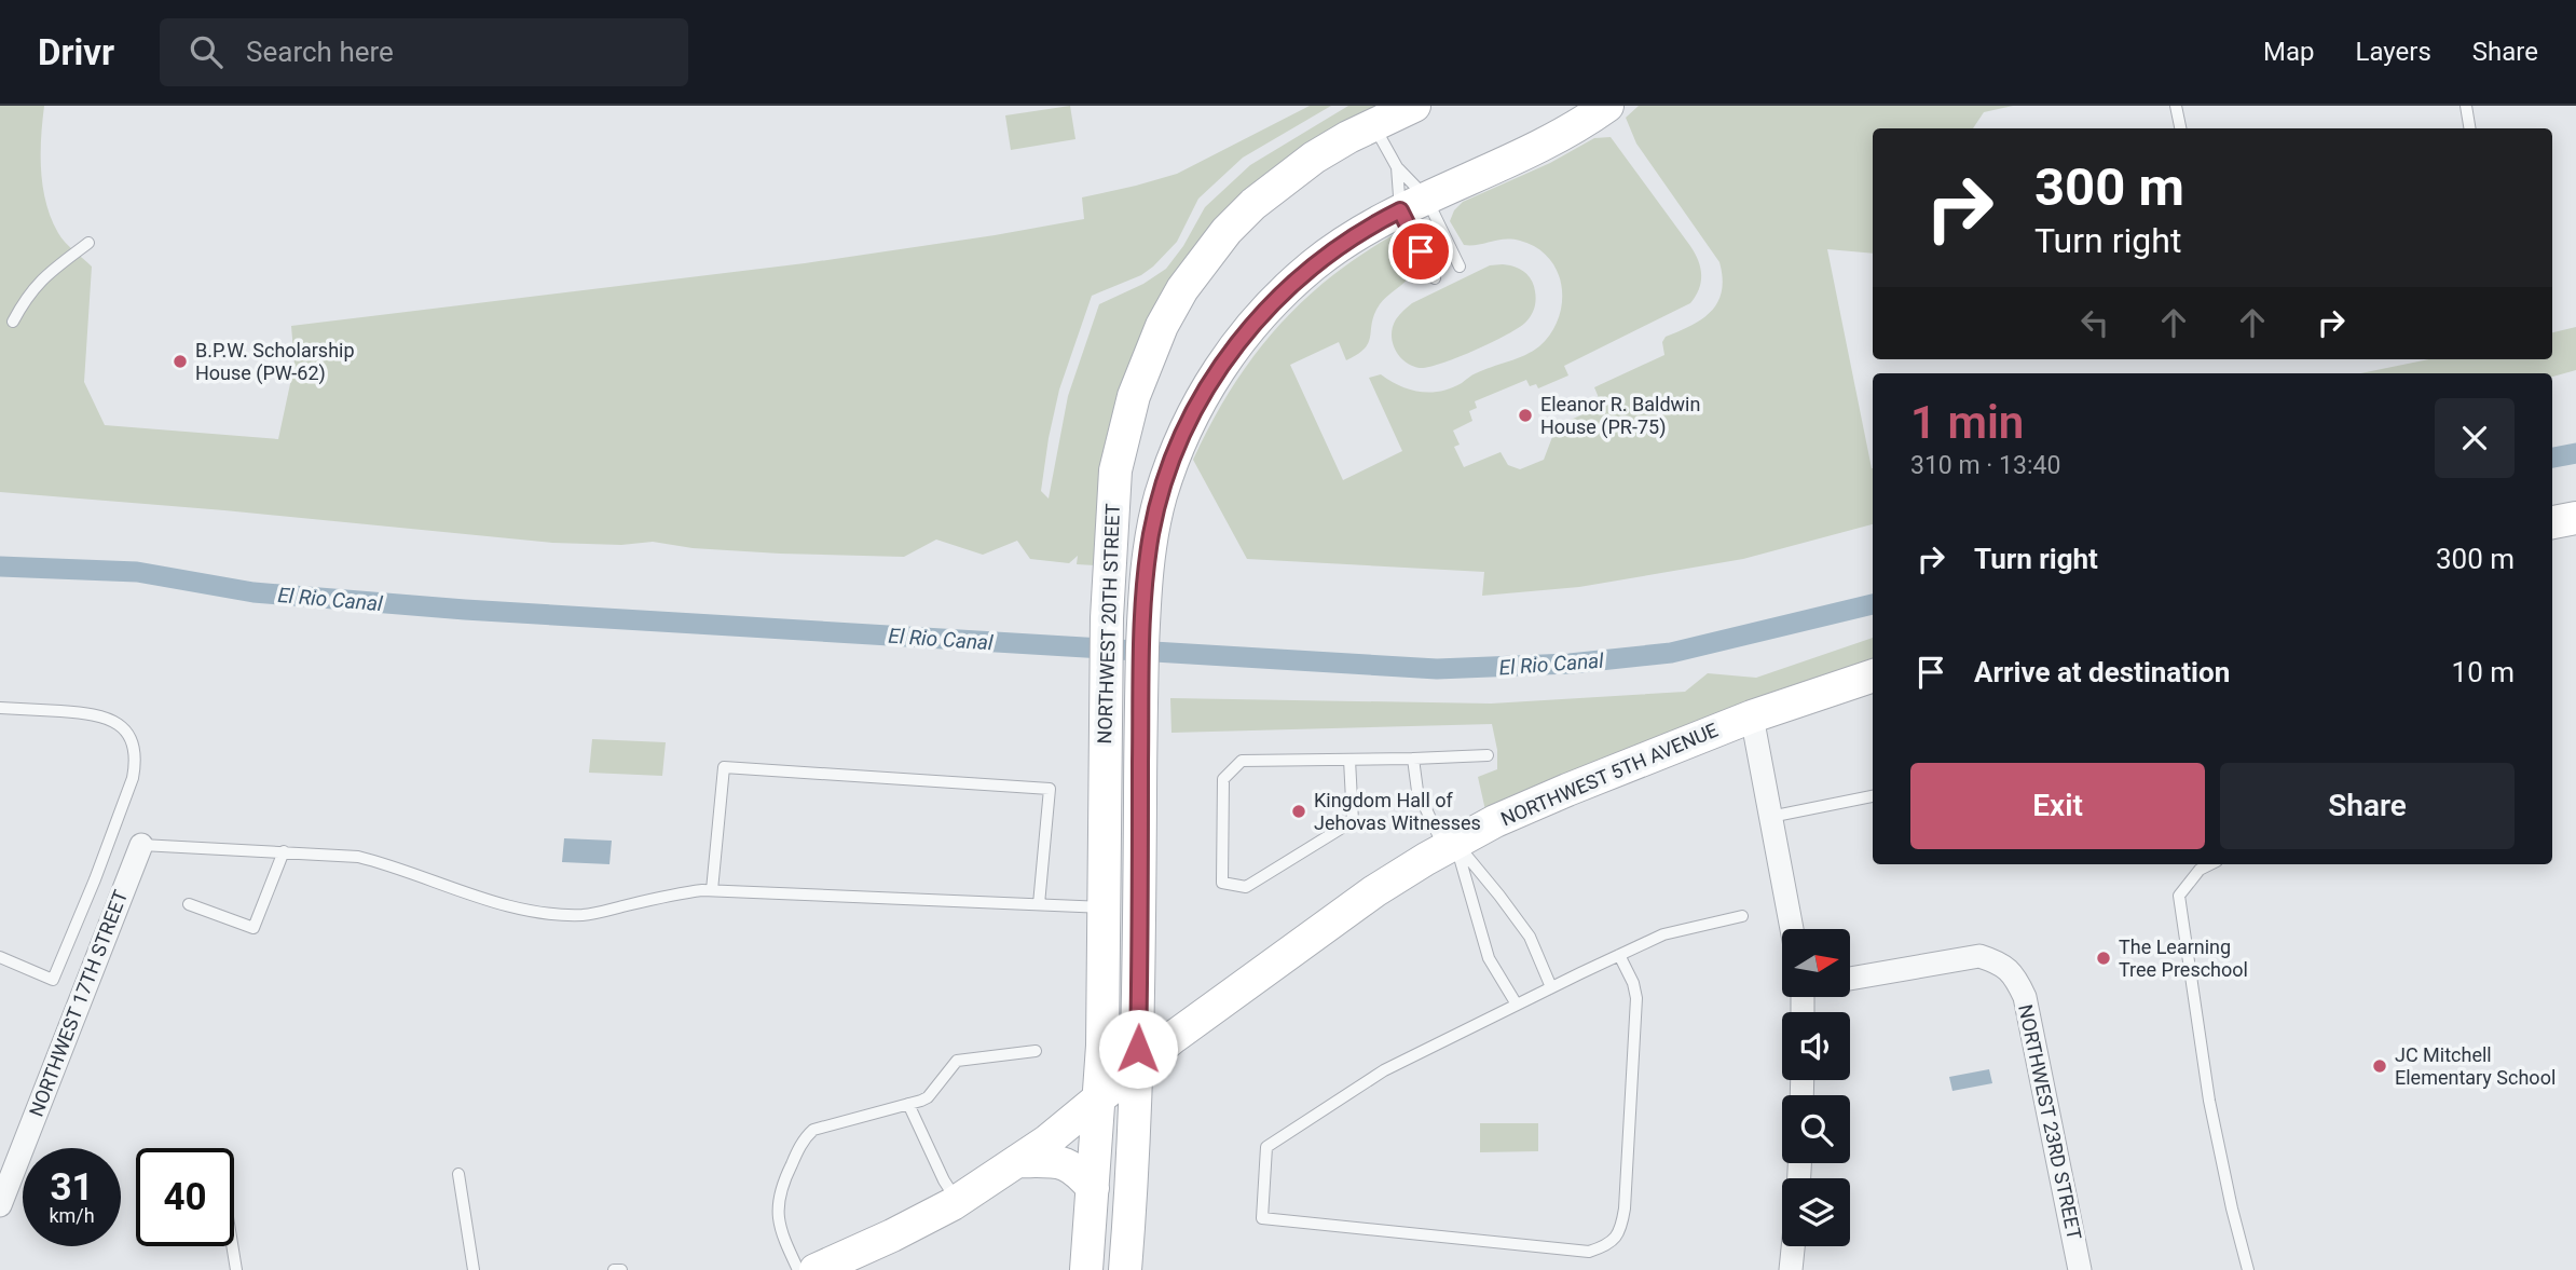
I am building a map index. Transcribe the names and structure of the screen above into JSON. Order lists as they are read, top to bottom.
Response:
{
  "streets": {
    "street": [
      "NORTHWEST 20TH STREET",
      "NORTHWEST 5TH AVENUE",
      "NORTHWEST 17TH STREET",
      "NORTHWEST 23RD STREET"
    ]
  },
  "crossings": [
    ["NORTHWEST 20TH STREET", "NORTHWEST 5TH AVENUE"]
  ],
  "water": ["El Rio Canal"],
  "places": [
    "B.P.W. Scholarship House (PW-62)",
    "Eleanor R. Baldwin House (PR-75)",
    "Kingdom Hall of Jehovas Witnesses",
    "The Learning Tree Preschool",
    "JC Mitchell Elementary School"
  ],
  "north": "right",
  "page": {
    "header": "Drivr",
    "search": "Search here",
    "nav": ["Map", "Layers", "Share"],
    "turn": ["300 m", "Turn right"],
    "heading": ["1 min", "310 m · 13:40"],
    "list": [
      {
        "name": "Turn right",
        "value": "300 m"
      },
      {
        "name": "Arrive at destination",
        "value": "10 m"
      }
    ],
    "buttons": ["Exit", "Share"],
    "speed": "31 km/h",
    "limit": "40"
  }
}
